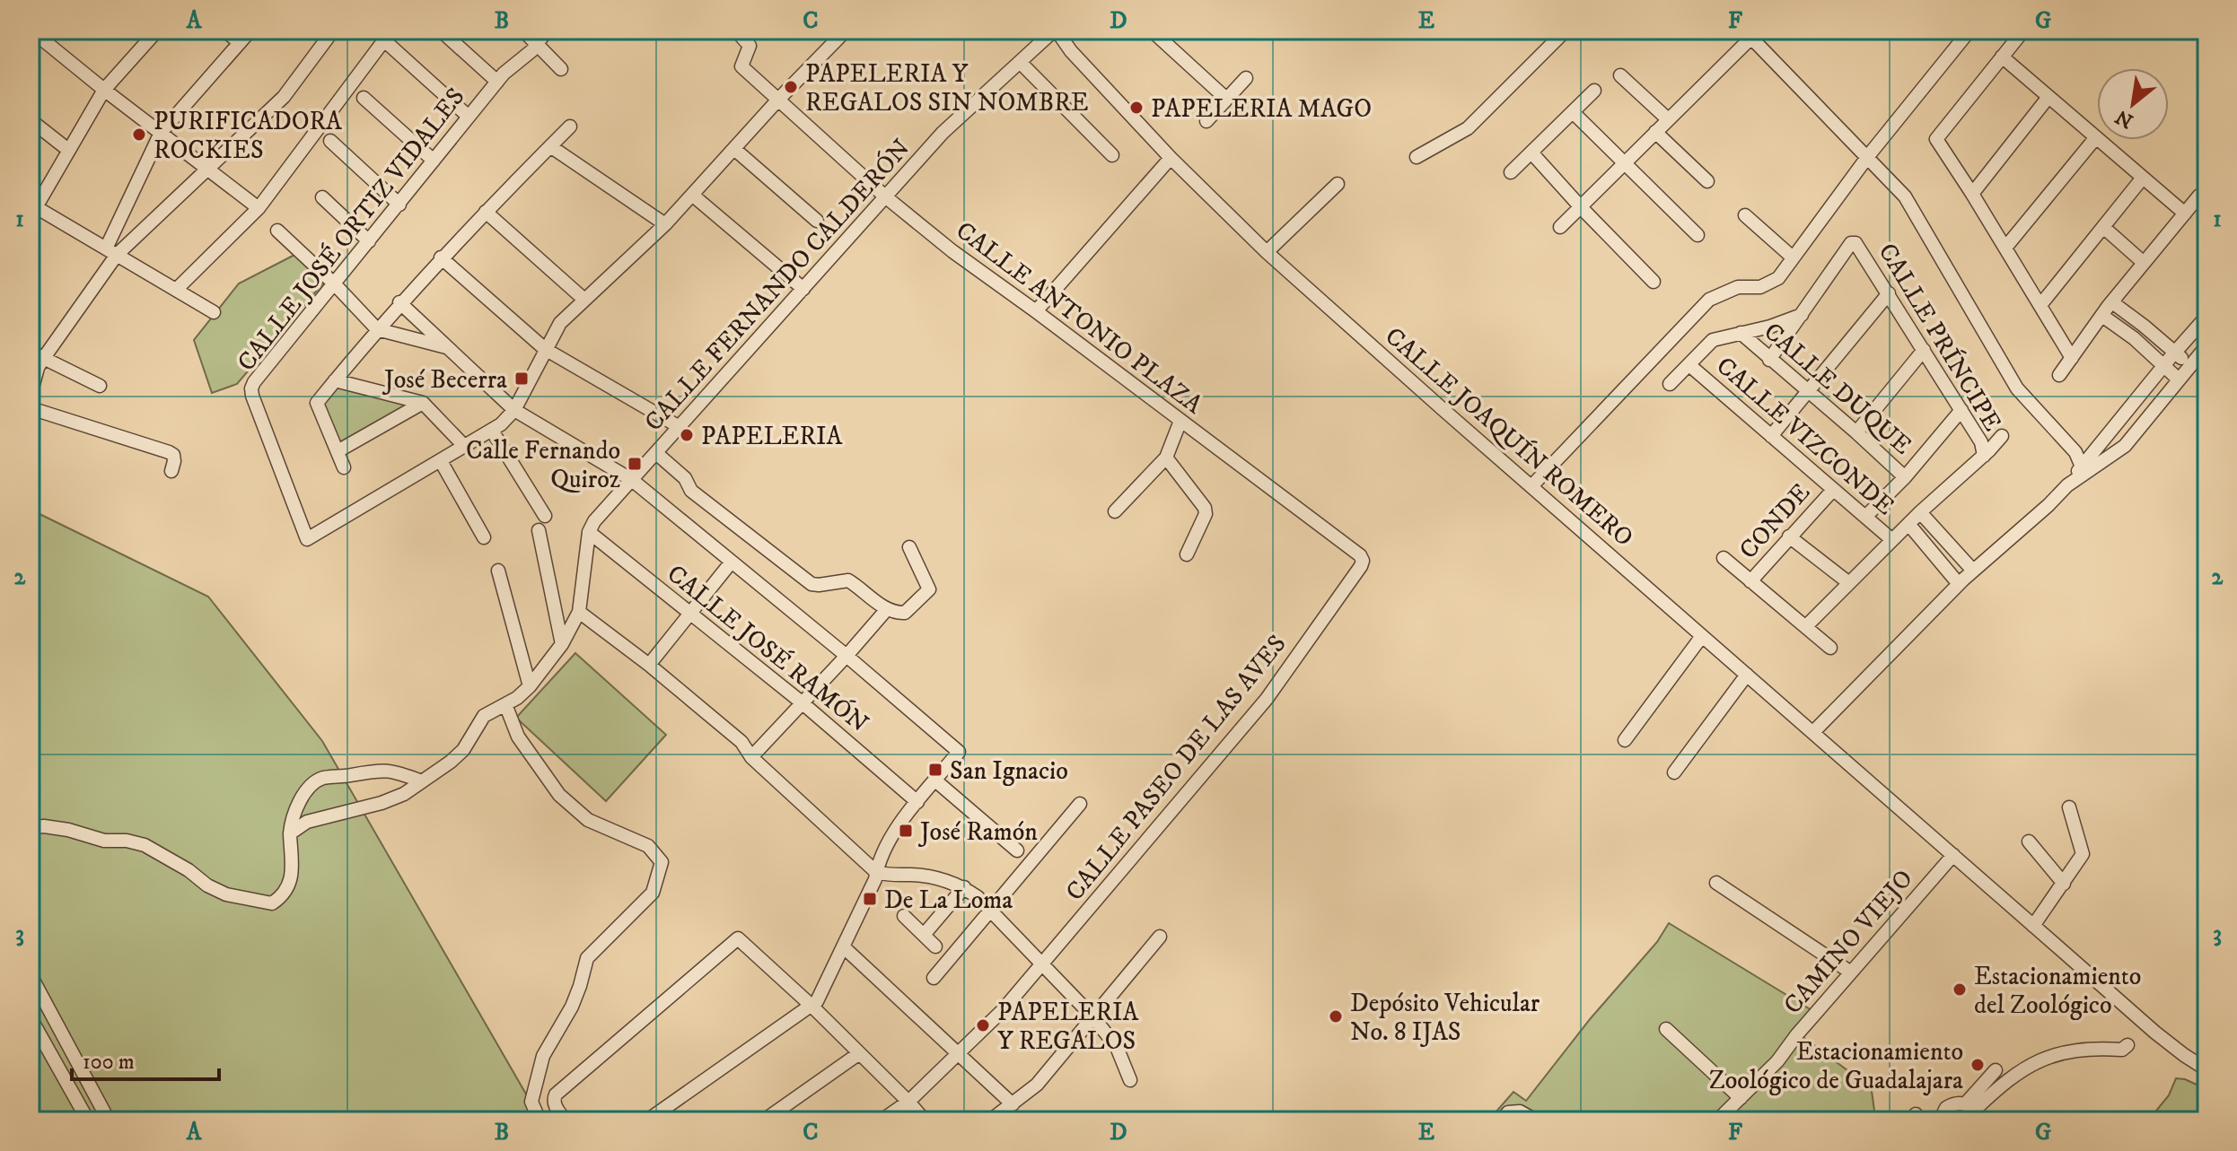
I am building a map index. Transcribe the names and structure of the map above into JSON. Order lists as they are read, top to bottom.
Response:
{
  "streets": {
    "street": [
      "CALLE JOSÉ ORTIZ VIDALES",
      "CALLE FERNANDO CALDERÓN",
      "CALLE ANTONIO PLAZA",
      "CALLE PRÍNCIPE",
      "CALLE DUQUE",
      "CALLE VIZCONDE",
      "CALLE JOAQUÍN ROMERO",
      "CONDE",
      "CALLE JOSÉ RAMÓN",
      "CALLE PASEO DE LAS AVES",
      "CAMINO VIEJO"
    ]
  },
  "crossings": [
    ["CALLE FERNANDO CALDERÓN", "CALLE ANTONIO PLAZA"],
    ["CALLE FERNANDO CALDERÓN", "CALLE JOAQUÍN ROMERO"],
    ["CALLE FERNANDO CALDERÓN", "CALLE JOSÉ RAMÓN"],
    ["CALLE ANTONIO PLAZA", "CALLE PASEO DE LAS AVES"],
    ["CALLE VIZCONDE", "CONDE"],
    ["CALLE JOAQUÍN ROMERO", "CAMINO VIEJO"]
  ],
  "places": {
    "other": [
      "PAPELERIA Y REGALOS SIN NOMBRE",
      "PAPELERIA MAGO",
      "PURIFICADORA ROCKIES",
      "PAPELERIA",
      "Estacionamiento del Zoológico",
      "Depósito Vehicular No. 8 IJAS",
      "PAPELERIA Y REGALOS",
      "Estacionamiento Zoológico de Guadalajara"
    ],
    "transit": [
      "José Becerra",
      "Calle Fernando Quiroz",
      "San Ignacio",
      "José Ramón",
      "De La Loma"
    ]
  },
  "scale_bar": "100 m",
  "north": "bottom left",
  "grid": {
    "columns": [
      "A",
      "B",
      "C",
      "D",
      "E",
      "F",
      "G"
    ],
    "rows": ["1", "2", "3"]
  }
}
